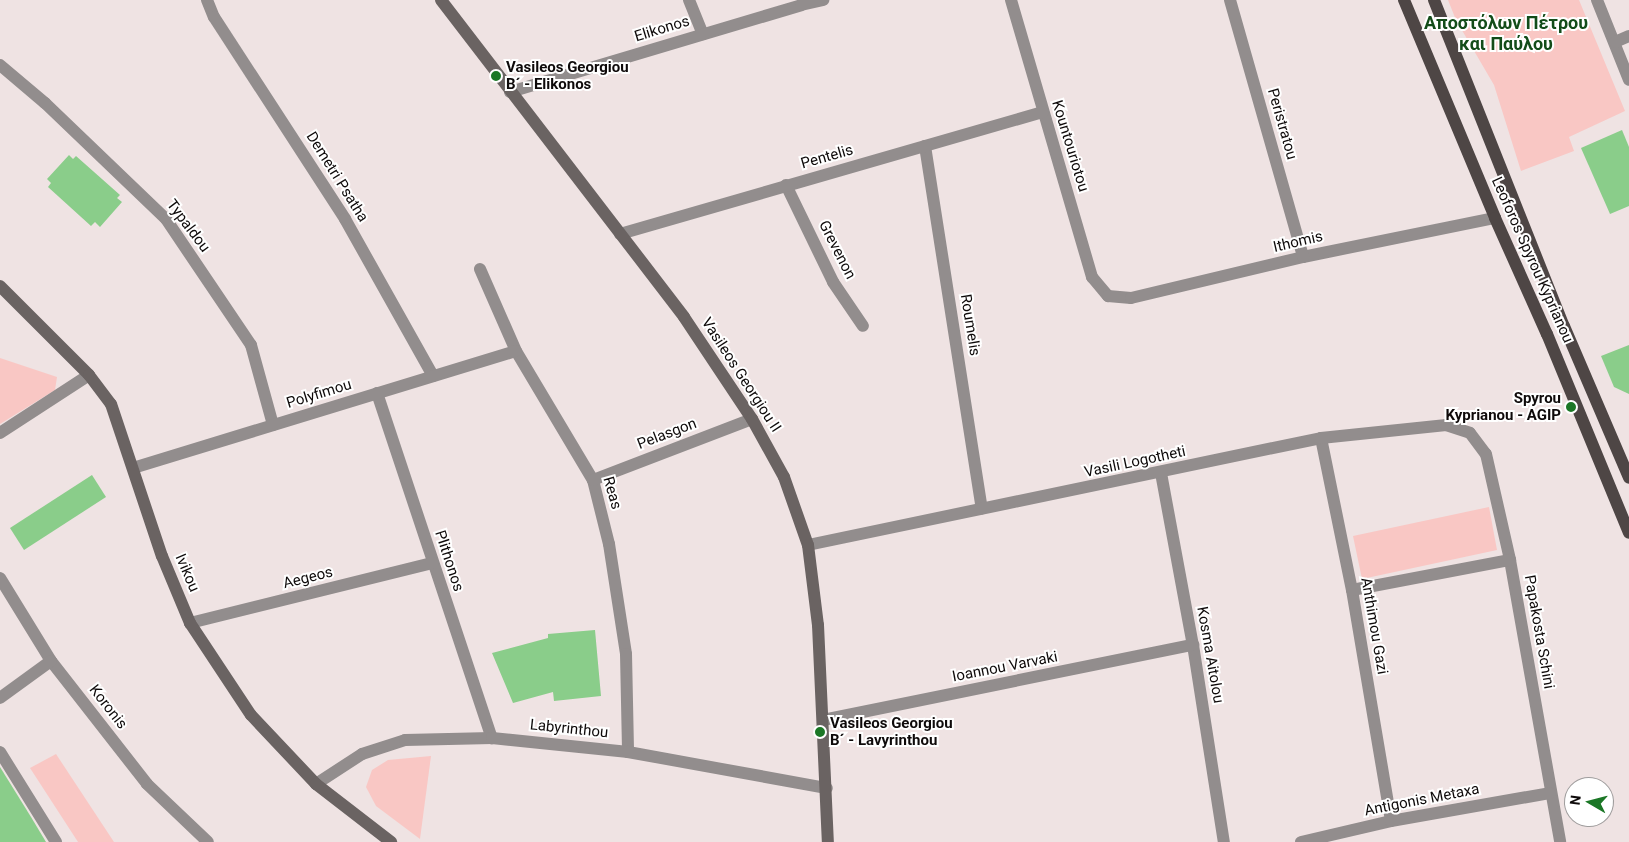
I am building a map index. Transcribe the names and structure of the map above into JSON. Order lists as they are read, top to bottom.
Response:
{
  "streets": {
    "main road": ["Leoforos Spyrou Kyprianou"],
    "street": [
      "Elikonos",
      "Peristratou",
      "Kountouriotou",
      "Pentelis",
      "Demetri Psatha",
      "Typaldou",
      "Ithomis",
      "Grevenon",
      "Roumelis",
      "Vasileos Georgiou II",
      "Polyfimou",
      "Pelasgon",
      "Vasili Logotheti",
      "Reas",
      "Plithonos",
      "Ivikou",
      "Aegeos",
      "Anthimou Gazi",
      "Papakosta Schini",
      "Kosma Aitolou",
      "Ioannou Varvaki",
      "Koronis",
      "Labyrinthou",
      "Antigonis Metaxa"
    ]
  },
  "crossings": [
    ["Elikonos", "Vasileos Georgiou II"],
    ["Peristratou", "Ithomis"],
    ["Kountouriotou", "Pentelis"],
    ["Kountouriotou", "Ithomis"],
    ["Pentelis", "Grevenon"],
    ["Pentelis", "Roumelis"],
    ["Pentelis", "Vasileos Georgiou II"],
    ["Demetri Psatha", "Polyfimou"],
    ["Typaldou", "Polyfimou"],
    ["Ithomis", "Leoforos Spyrou Kyprianou"],
    ["Roumelis", "Vasili Logotheti"],
    ["Vasileos Georgiou II", "Pelasgon"],
    ["Vasileos Georgiou II", "Vasili Logotheti"],
    ["Vasileos Georgiou II", "Ioannou Varvaki"],
    ["Vasileos Georgiou II", "Labyrinthou"],
    ["Polyfimou", "Reas"],
    ["Polyfimou", "Plithonos"],
    ["Polyfimou", "Ivikou"],
    ["Pelasgon", "Reas"],
    ["Vasili Logotheti", "Anthimou Gazi"],
    ["Vasili Logotheti", "Papakosta Schini"],
    ["Vasili Logotheti", "Kosma Aitolou"],
    ["Reas", "Labyrinthou"],
    ["Plithonos", "Aegeos"],
    ["Plithonos", "Labyrinthou"],
    ["Ivikou", "Aegeos"],
    ["Ivikou", "Labyrinthou"],
    ["Anthimou Gazi", "Antigonis Metaxa"],
    ["Papakosta Schini", "Antigonis Metaxa"],
    ["Kosma Aitolou", "Ioannou Varvaki"]
  ],
  "districts": ["Αποστόλων Πέτρου και Παύλου"],
  "places": ["Vasileos Georgiou B´ - Elikonos", "Spyrou Kyprianou - AGIP", "Vasileos Georgiou B´ - Lavyrinthou"],
  "north": "left"
}
